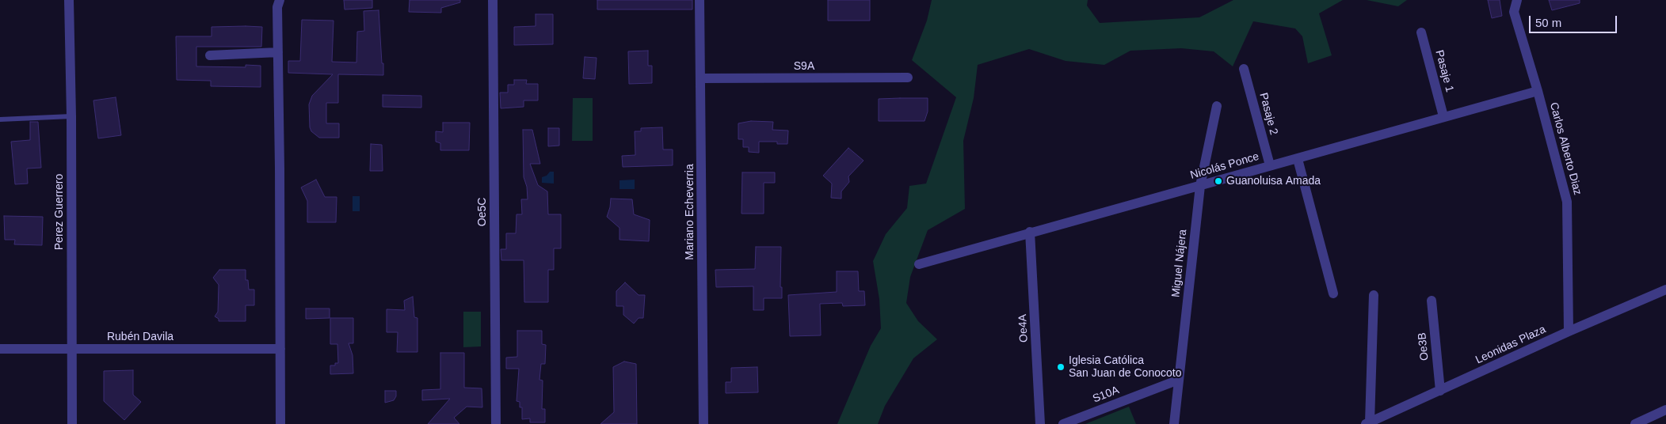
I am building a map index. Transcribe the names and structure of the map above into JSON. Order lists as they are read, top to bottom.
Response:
{
  "streets": {
    "street": [
      "S9A",
      "Pasaje 1",
      "Pasaje 2",
      "Carlos Alberto Diaz",
      "Nicolás Ponce",
      "Perez Guerrero",
      "Oe5C",
      "Mariano Echeverria",
      "Miguel Nájera",
      "Oe4A",
      "Rubén Davila",
      "Leonidas Plaza",
      "Oe3B",
      "S10A"
    ]
  },
  "crossings": [
    ["S9A", "Mariano Echeverria"],
    ["Pasaje 1", "Nicolás Ponce"],
    ["Pasaje 2", "Nicolás Ponce"],
    ["Carlos Alberto Diaz", "Nicolás Ponce"],
    ["Carlos Alberto Diaz", "Leonidas Plaza"],
    ["Nicolás Ponce", "Miguel Nájera"],
    ["Nicolás Ponce", "Oe4A"],
    ["Perez Guerrero", "Rubén Davila"],
    ["Miguel Nájera", "S10A"],
    ["Leonidas Plaza", "Oe3B"]
  ],
  "places": ["Guanoluisa Amada", "Iglesia Católica San Juan de Conocoto"],
  "scale_bar": "50 m"
}
